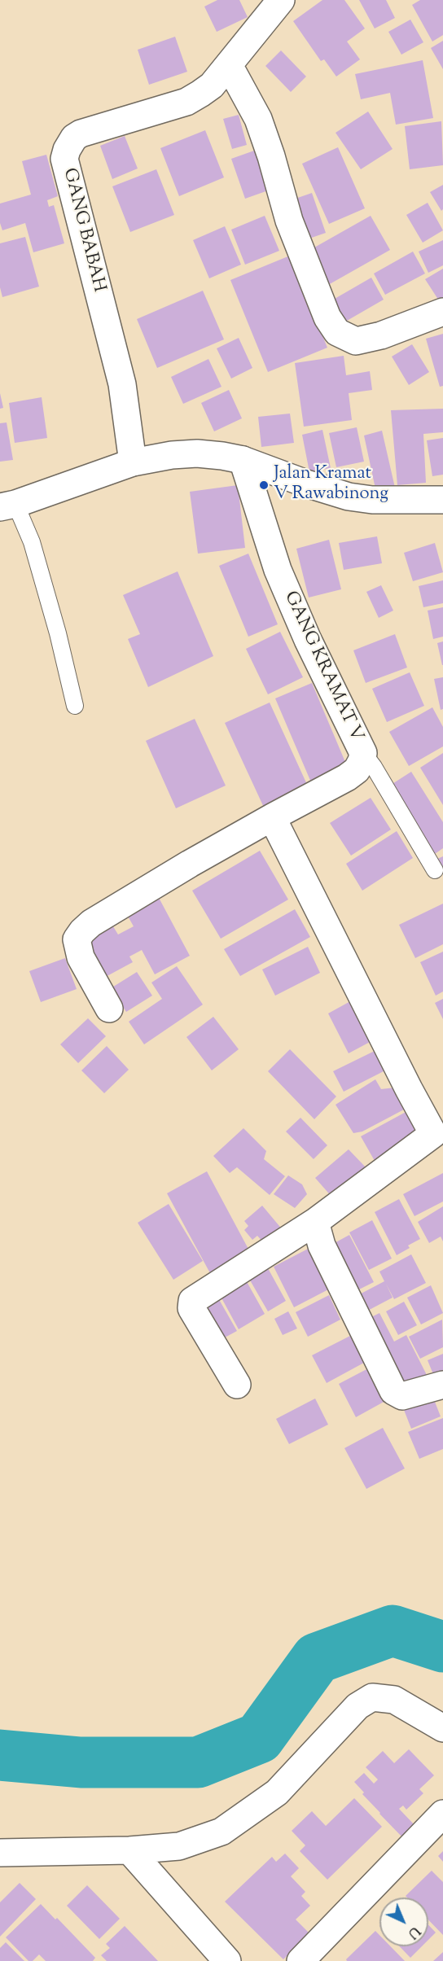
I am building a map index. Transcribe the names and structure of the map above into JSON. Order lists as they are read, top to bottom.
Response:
{
  "streets": {
    "street": ["GANG BABAH", "GANG KRAMAT V"]
  },
  "places": ["Jalan Kramat V Rawabinong"],
  "north": "bottom right"
}
